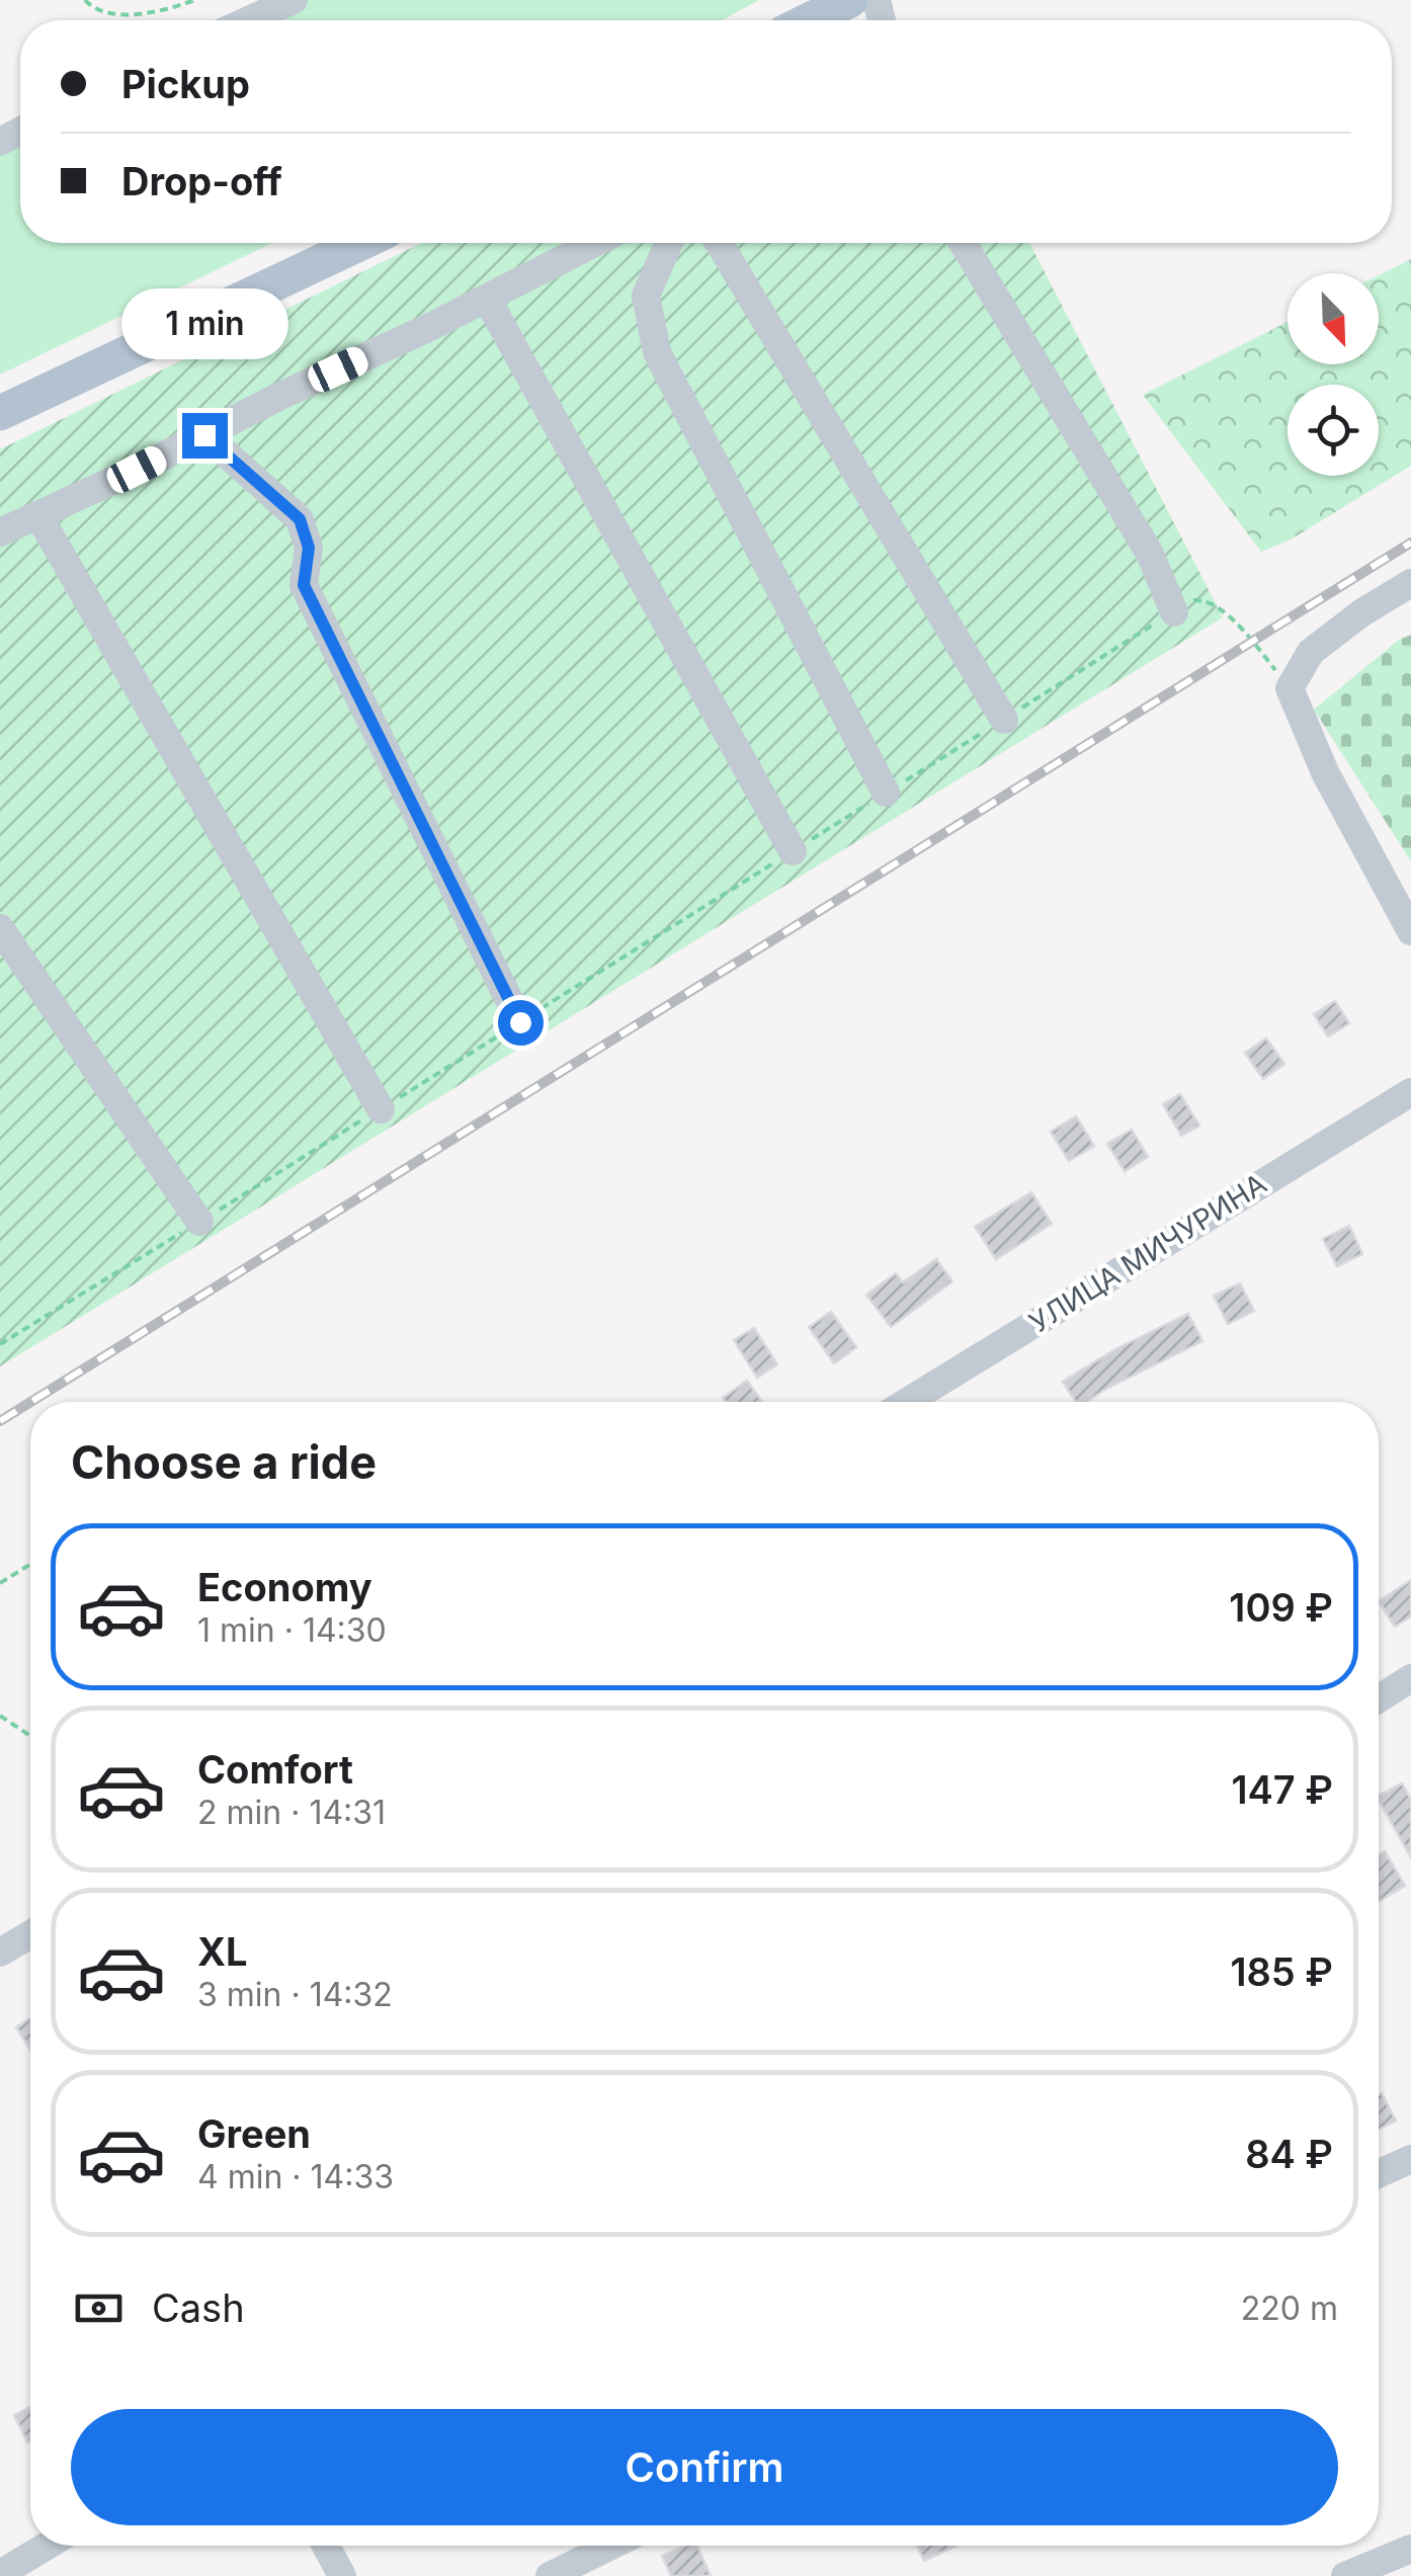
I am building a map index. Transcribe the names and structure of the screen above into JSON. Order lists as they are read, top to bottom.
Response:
{
  "streets": {
    "street": ["УЛИЦА МИЧУРИНА"]
  },
  "north": "bottom right",
  "page": {
    "banner": ["Pickup", "Drop-off"],
    "bubble": "1 min",
    "heading": "Choose a ride",
    "list": [
      {
        "name": "Economy",
        "note": "1 min · 14:30",
        "value": "109 ₽"
      },
      {
        "name": "Comfort",
        "note": "2 min · 14:31",
        "value": "147 ₽"
      },
      {
        "name": "XL",
        "note": "3 min · 14:32",
        "value": "185 ₽"
      },
      {
        "name": "Green",
        "note": "4 min · 14:33",
        "value": "84 ₽"
      }
    ],
    "pay": ["Cash", "220 m"],
    "buttons": "Confirm"
  }
}
